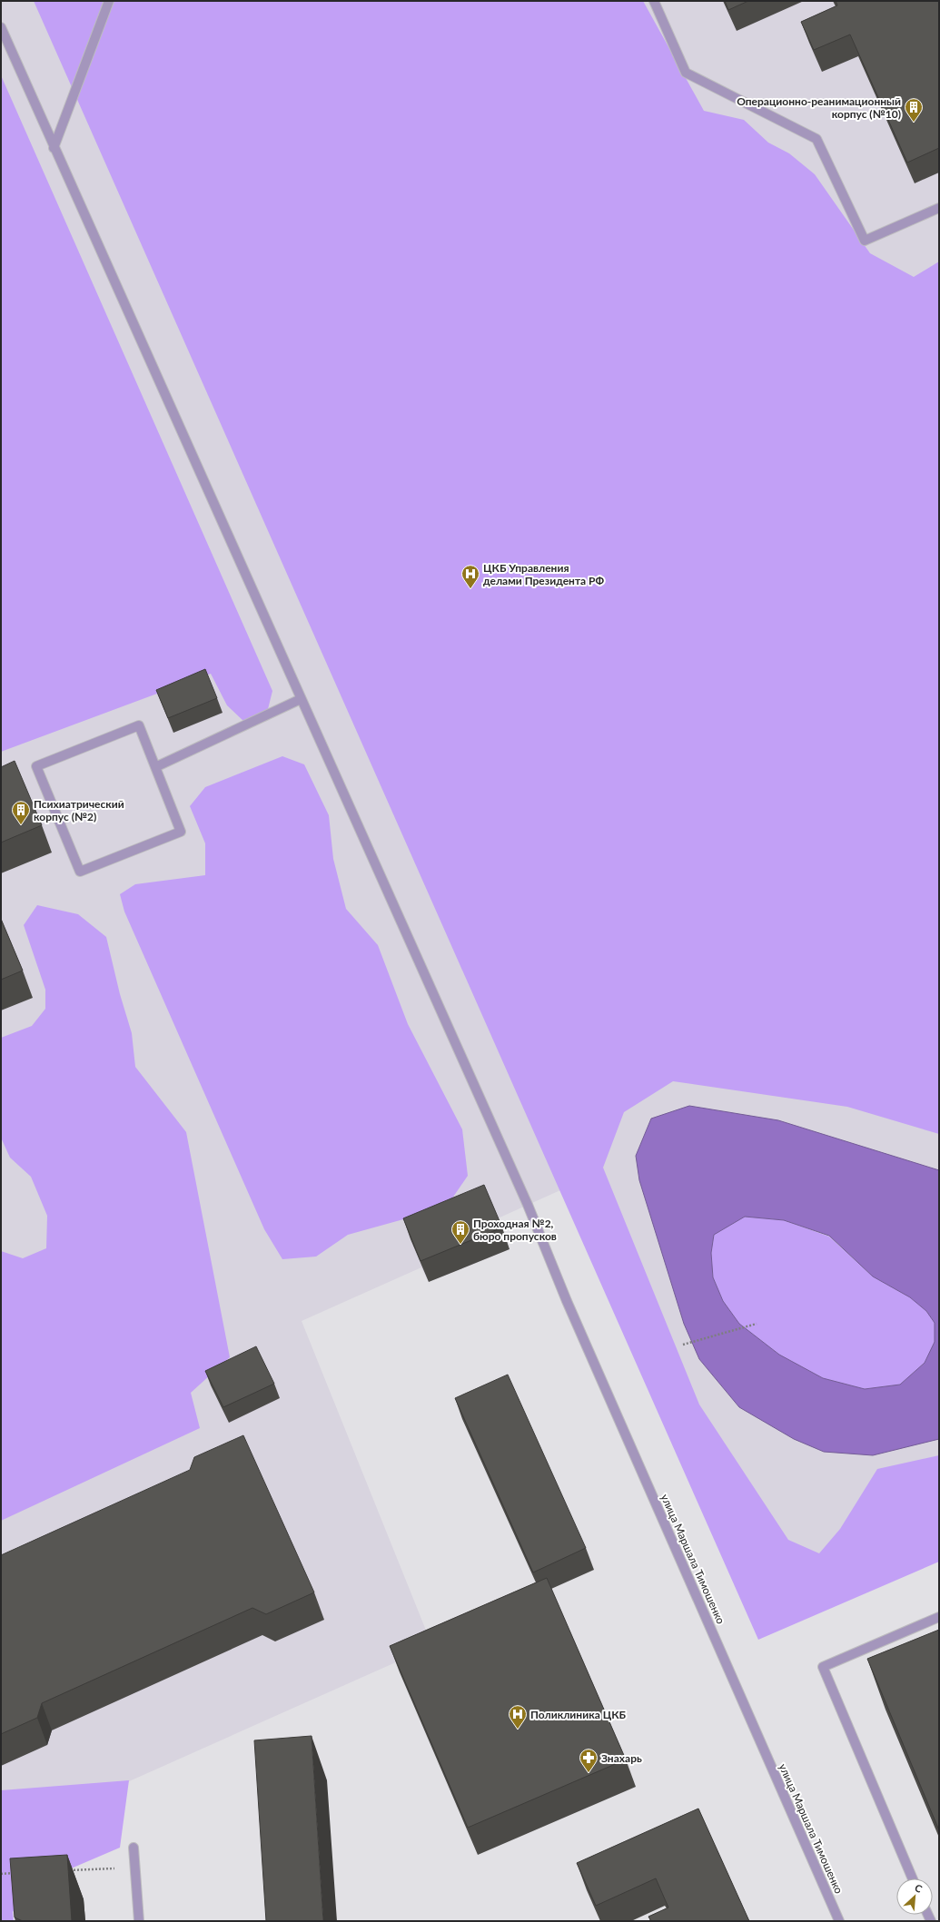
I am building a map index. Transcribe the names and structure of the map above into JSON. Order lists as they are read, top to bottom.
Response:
{
  "streets": {
    "lane": ["улица Маршала Тимошенко"]
  },
  "places": {
    "building": ["Операционно-реанимационный корпус (№10)", "Психиатрический корпус (№2)", "Проходная №2, бюро пропусков"],
    "hospital": ["ЦКБ Управления делами Президента РФ", "Поликлиника ЦКБ"],
    "pharmacy": ["Знахарь"]
  },
  "north": "top right"
}
